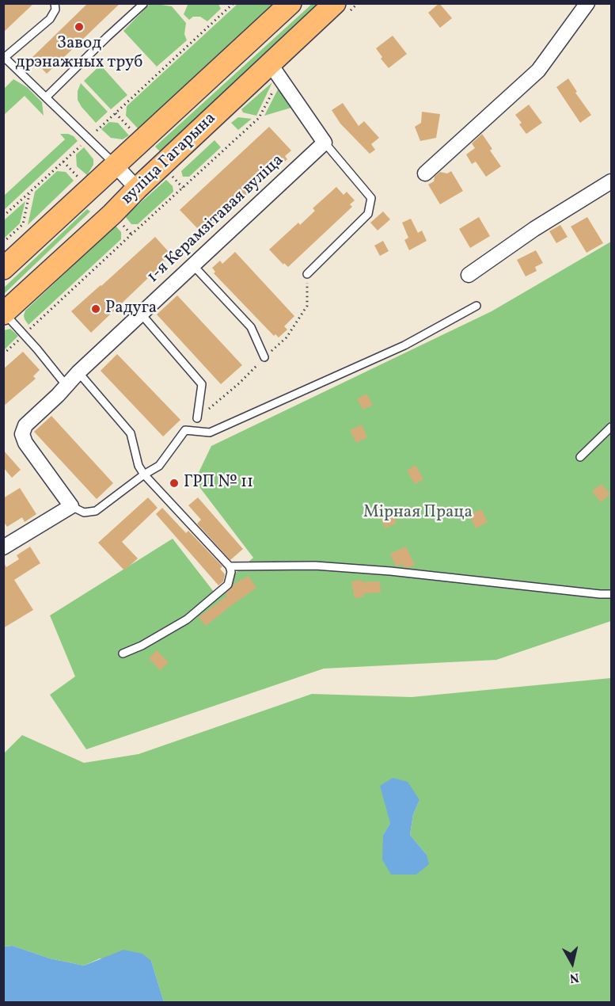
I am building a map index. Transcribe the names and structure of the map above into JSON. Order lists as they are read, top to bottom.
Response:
{
  "streets": {
    "main road": ["вуліца Гагарына"],
    "street": ["1-я Керамзітавая вуліца"]
  },
  "parks": ["Мірная Праца"],
  "places": ["Завод дрэнажных труб", "Радуга", "ГРП № 11"],
  "north": "bottom"
}
